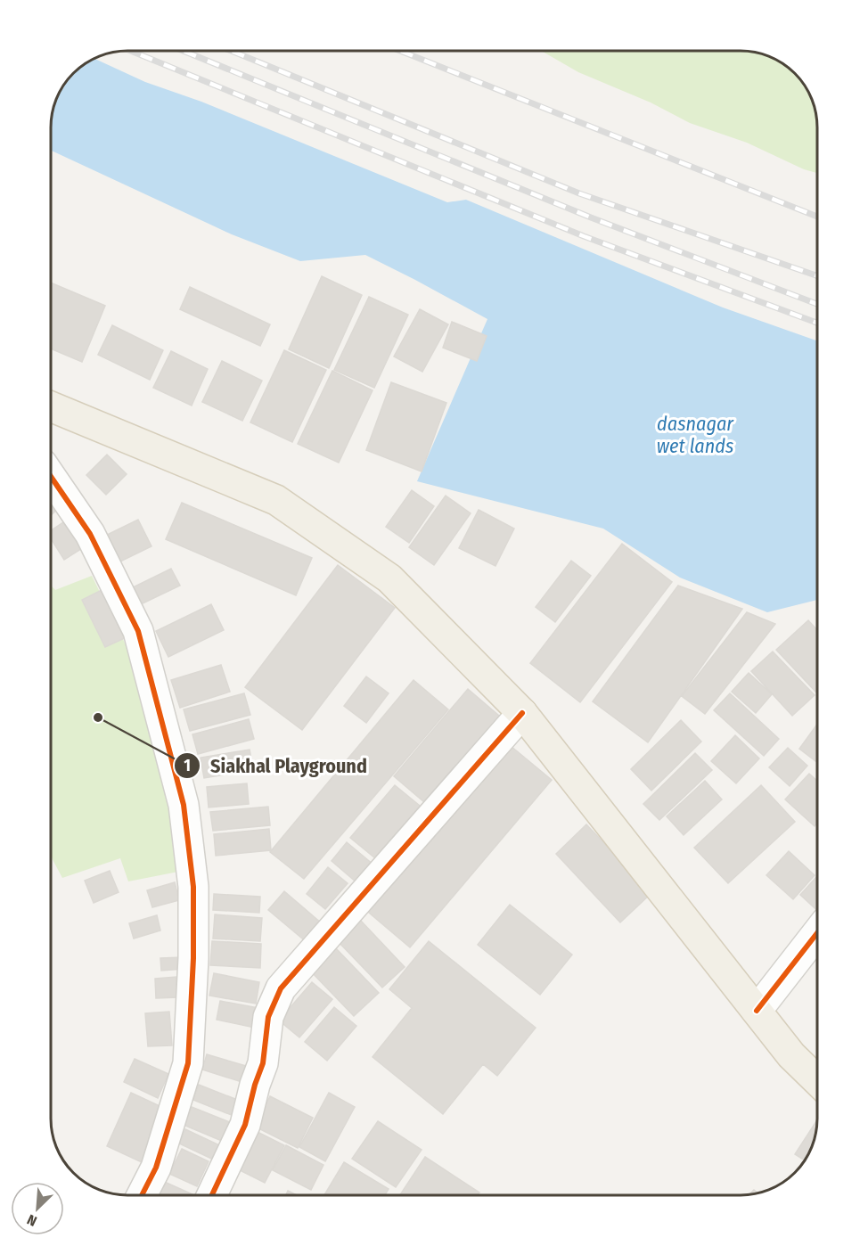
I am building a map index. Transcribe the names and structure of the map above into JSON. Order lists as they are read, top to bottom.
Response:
{
  "water": ["dasnagar wet lands"],
  "places": ["Siakhal Playground"],
  "north": "bottom left"
}
